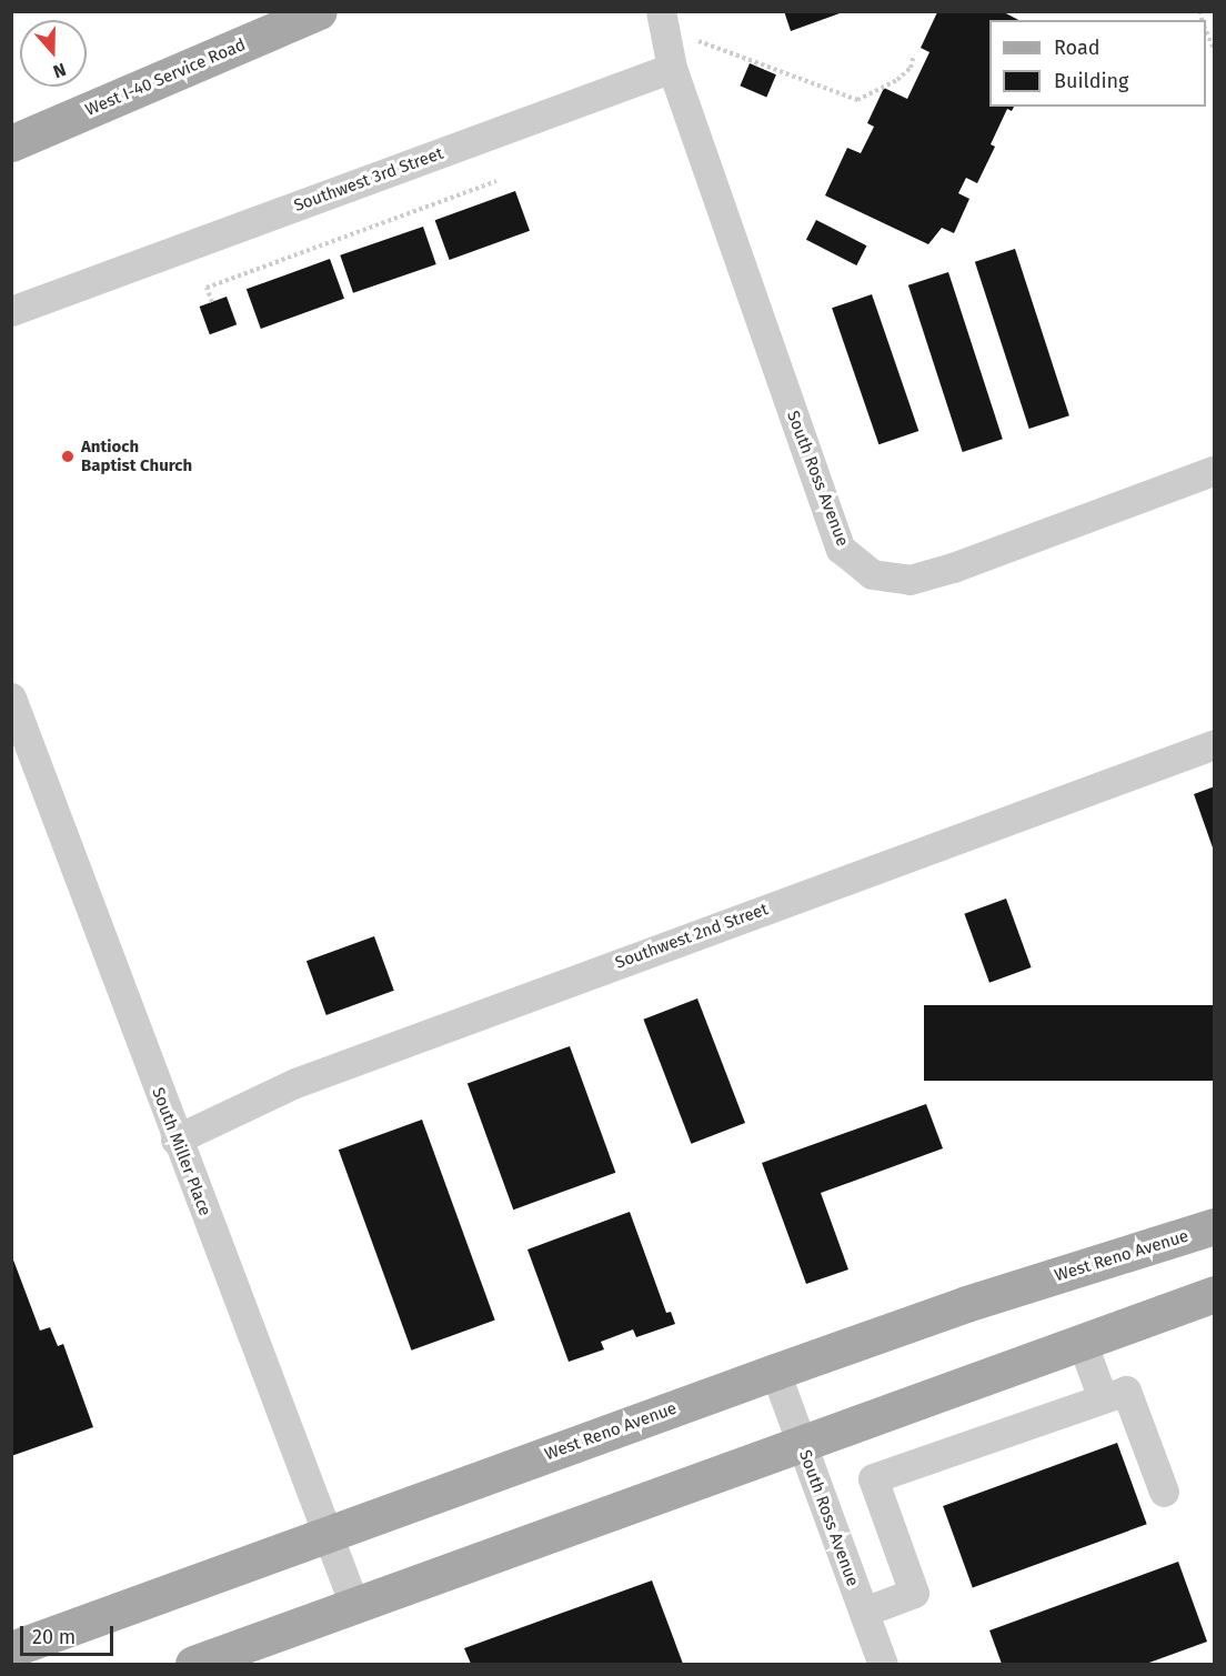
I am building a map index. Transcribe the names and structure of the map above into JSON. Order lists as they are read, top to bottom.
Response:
{
  "streets": {
    "main road": ["West I-40 Service Road", "West Reno Avenue"],
    "street": [
      "Southwest 3rd Street",
      "South Ross Avenue",
      "Southwest 2nd Street",
      "South Miller Place"
    ]
  },
  "crossings": [
    ["Southwest 3rd Street", "South Ross Avenue"],
    ["South Ross Avenue", "West Reno Avenue"],
    ["Southwest 2nd Street", "South Miller Place"],
    ["South Miller Place", "West Reno Avenue"]
  ],
  "places": ["Antioch Baptist Church"],
  "legend": ["Road", "Building"],
  "scale_bar": "20 m",
  "north": "bottom"
}
